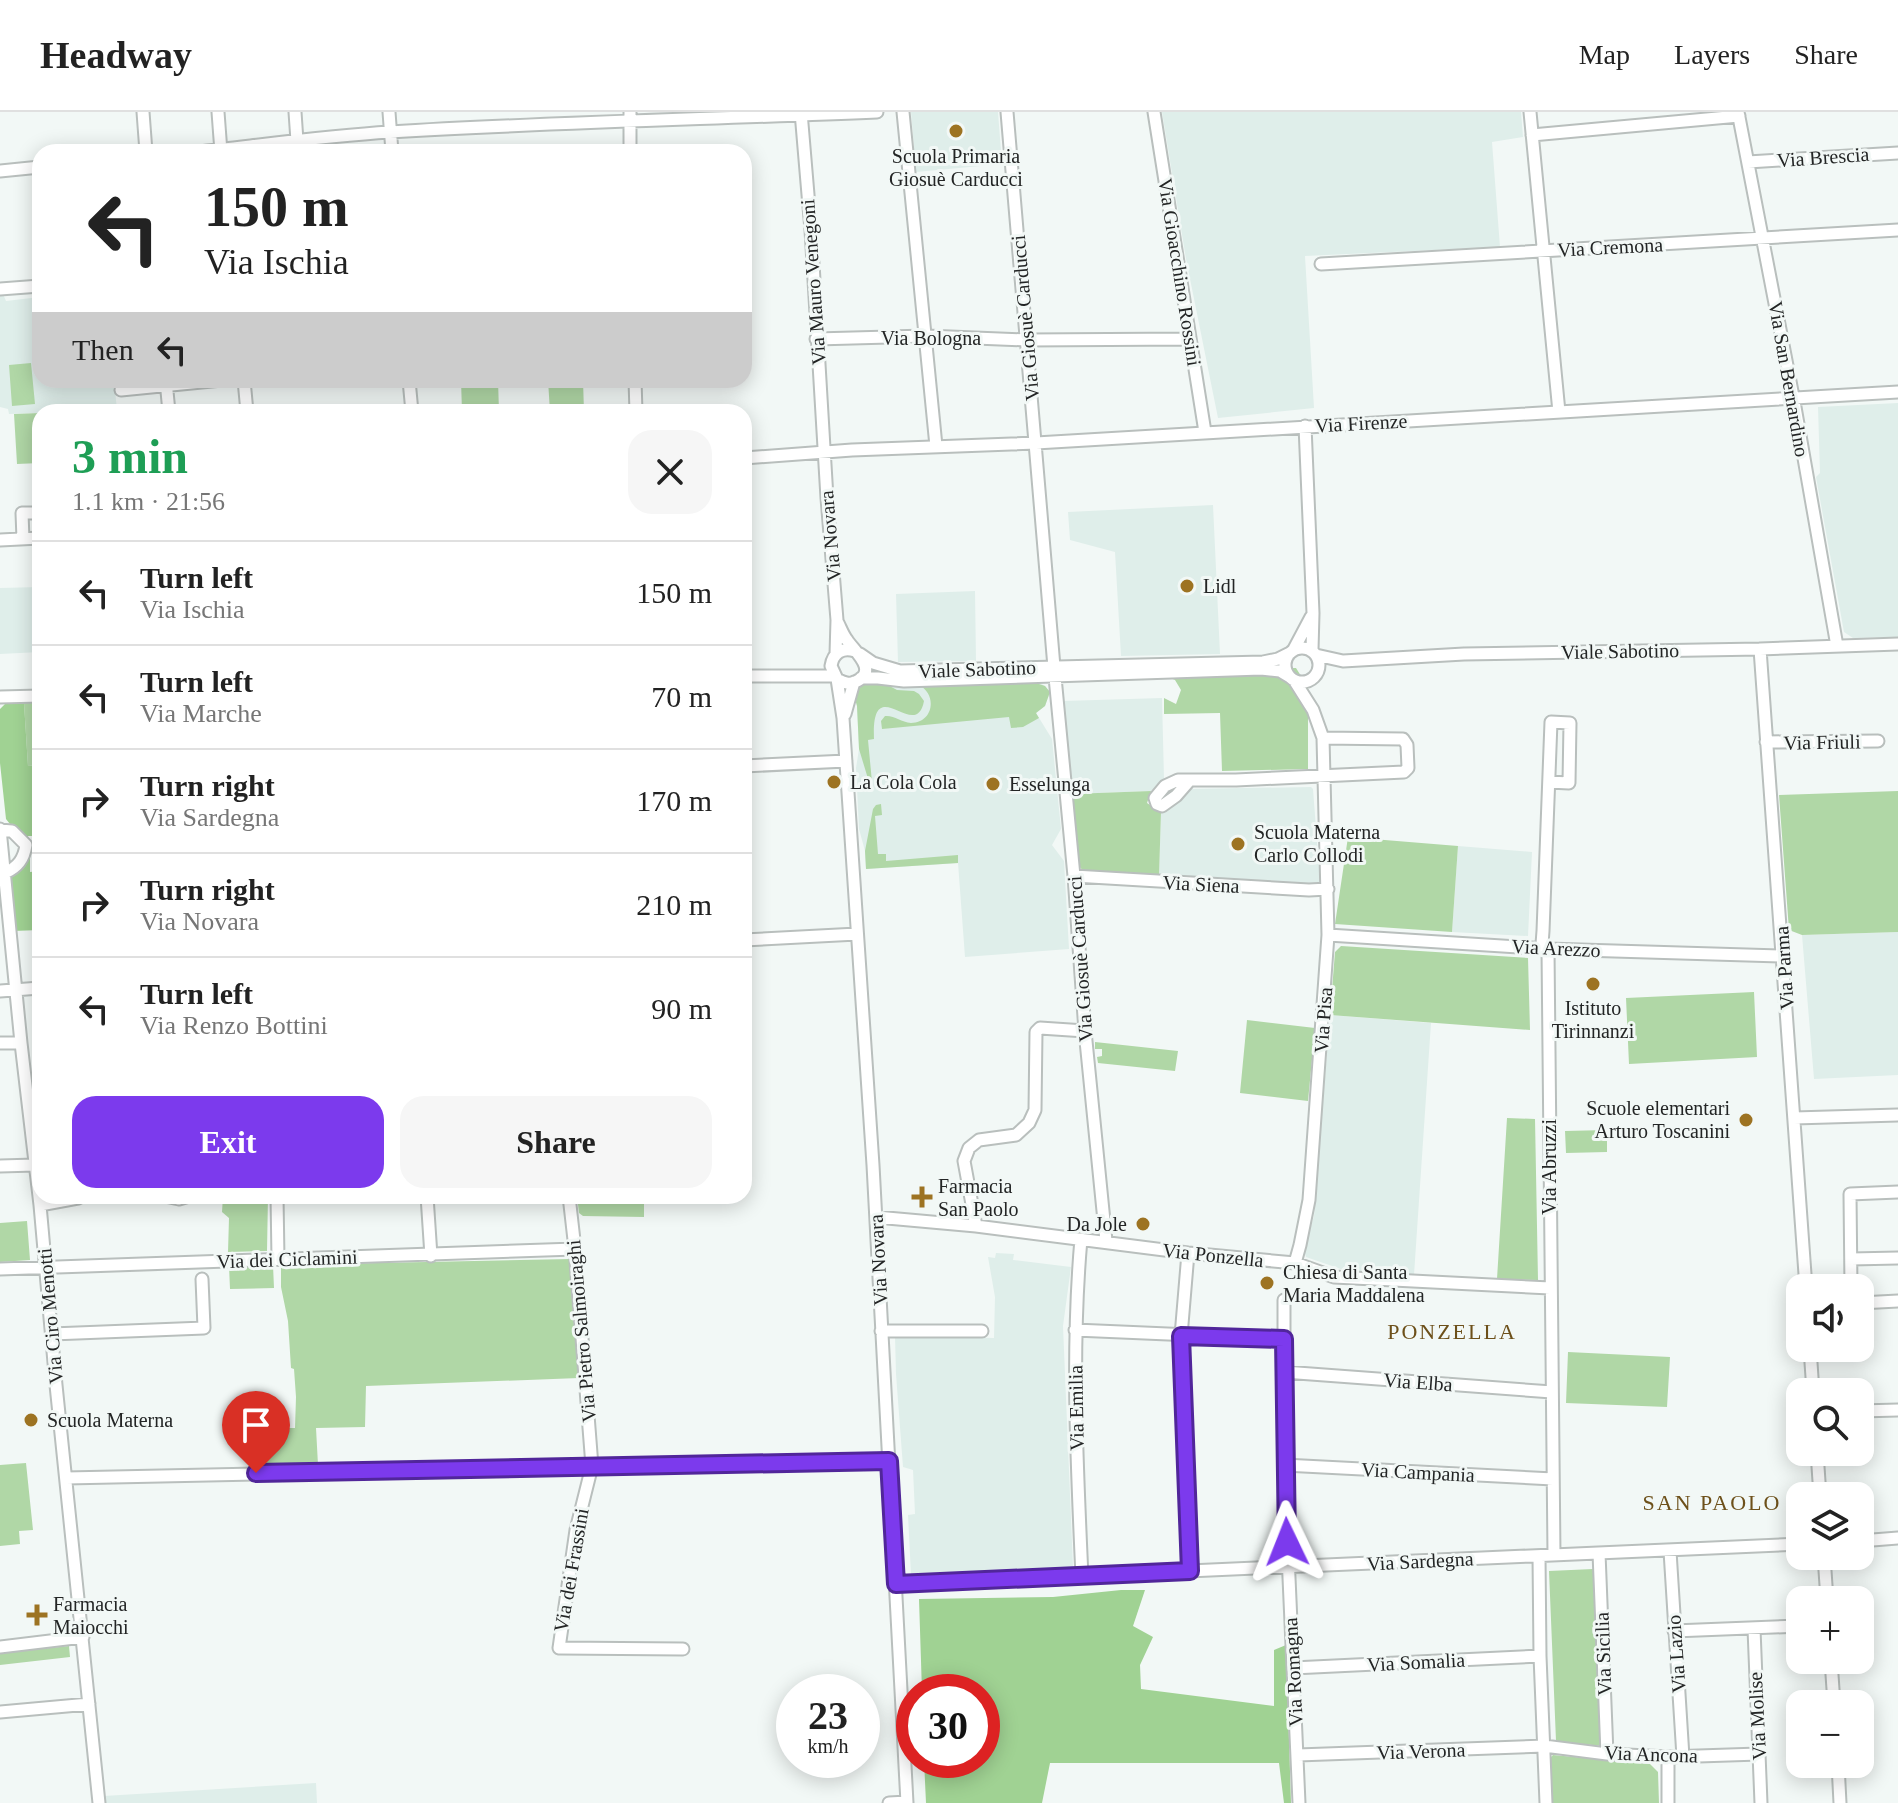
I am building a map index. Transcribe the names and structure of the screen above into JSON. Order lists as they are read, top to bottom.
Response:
{
  "streets": {
    "street": [
      "Via Brescia",
      "Via Cremona",
      "Via Gioacchino Rossini",
      "Via Mauro Venegoni",
      "Via Giosuè Carducci",
      "Via Bologna",
      "Via San Bernardino",
      "Via Firenze",
      "Via Novara",
      "Viale Sabotino",
      "Via Friuli",
      "Via Siena",
      "Via Arezzo",
      "Via Parma",
      "Via Pisa",
      "Via Abruzzi",
      "Via Ponzella",
      "Via dei Ciclamini",
      "Via Ciro Menotti",
      "Via Pietro Salmoiraghi",
      "Via Elba",
      "Via Emilia",
      "Via Campania",
      "Via Sardegna",
      "Via dei Frassini",
      "Via Sicilia",
      "Via Lazio",
      "Via Somalia",
      "Via Romagna",
      "Via Molise",
      "Via Verona",
      "Via Ancona"
    ]
  },
  "crossings": [
    ["Via Brescia", "Via San Bernardino"],
    ["Via Cremona", "Via San Bernardino"],
    ["Via Gioacchino Rossini", "Via Bologna"],
    ["Via Gioacchino Rossini", "Via Firenze"],
    ["Via Mauro Venegoni", "Via Bologna"],
    ["Via Mauro Venegoni", "Via Firenze"],
    ["Via Mauro Venegoni", "Via Novara"],
    ["Via Giosuè Carducci", "Via Bologna"],
    ["Via Giosuè Carducci", "Via Firenze"],
    ["Via Giosuè Carducci", "Viale Sabotino"],
    ["Via Giosuè Carducci", "Via Siena"],
    ["Via Giosuè Carducci", "Via Ponzella"],
    ["Via San Bernardino", "Via Firenze"],
    ["Via San Bernardino", "Viale Sabotino"],
    ["Via Firenze", "Via Novara"],
    ["Via Novara", "Viale Sabotino"],
    ["Via Novara", "Via Ponzella"],
    ["Via Novara", "Via Sardegna"],
    ["Viale Sabotino", "Via Parma"],
    ["Viale Sabotino", "Via Pisa"],
    ["Via Friuli", "Via Parma"],
    ["Via Siena", "Via Pisa"],
    ["Via Arezzo", "Via Parma"],
    ["Via Arezzo", "Via Pisa"],
    ["Via Arezzo", "Via Abruzzi"],
    ["Via Pisa", "Via Ponzella"],
    ["Via Abruzzi", "Via Ponzella"],
    ["Via Abruzzi", "Via Elba"],
    ["Via Abruzzi", "Via Campania"],
    ["Via Abruzzi", "Via Sardegna"],
    ["Via Ponzella", "Via Emilia"],
    ["Via dei Ciclamini", "Via Ciro Menotti"],
    ["Via dei Ciclamini", "Via Pietro Salmoiraghi"],
    ["Via Pietro Salmoiraghi", "Via dei Frassini"],
    ["Via Elba", "Via Romagna"],
    ["Via Emilia", "Via Sardegna"],
    ["Via Campania", "Via Romagna"],
    ["Via Sardegna", "Via Sicilia"],
    ["Via Sardegna", "Via Lazio"],
    ["Via Sardegna", "Via Romagna"],
    ["Via Sicilia", "Via Ancona"],
    ["Via Lazio", "Via Ancona"],
    ["Via Somalia", "Via Romagna"],
    ["Via Romagna", "Via Verona"],
    ["Via Molise", "Via Ancona"],
    ["Via Verona", "Via Ancona"]
  ],
  "districts": ["PONZELLA", "SAN PAOLO"],
  "places": {
    "other": [
      "Scuola Primaria Giosuè Carducci",
      "Lidl",
      "La Cola Cola",
      "Esselunga",
      "Scuola Materna Carlo Collodi",
      "Istituto Tirinnanzi",
      "Scuole elementari Arturo Toscanini",
      "Da Jole",
      "Chiesa di Santa Maria Maddalena",
      "Scuola Materna"
    ],
    "health": ["Farmacia San Paolo", "Farmacia Maiocchi"]
  },
  "page": {
    "header": "Headway",
    "nav": ["Map", "Layers", "Share"],
    "turn": ["150 m", "Via Ischia"],
    "then": "Then",
    "heading": ["3 min", "1.1 km · 21:56"],
    "list": [
      {
        "name": "Turn left",
        "note": "Via Ischia",
        "value": "150 m"
      },
      {
        "name": "Turn left",
        "note": "Via Marche",
        "value": "70 m"
      },
      {
        "name": "Turn right",
        "note": "Via Sardegna",
        "value": "170 m"
      },
      {
        "name": "Turn right",
        "note": "Via Novara",
        "value": "210 m"
      },
      {
        "name": "Turn left",
        "note": "Via Renzo Bottini",
        "value": "90 m"
      }
    ],
    "buttons": ["Exit", "Share"],
    "map_buttons": ["+", "−"],
    "speed": "23 km/h",
    "limit": "30"
  }
}
